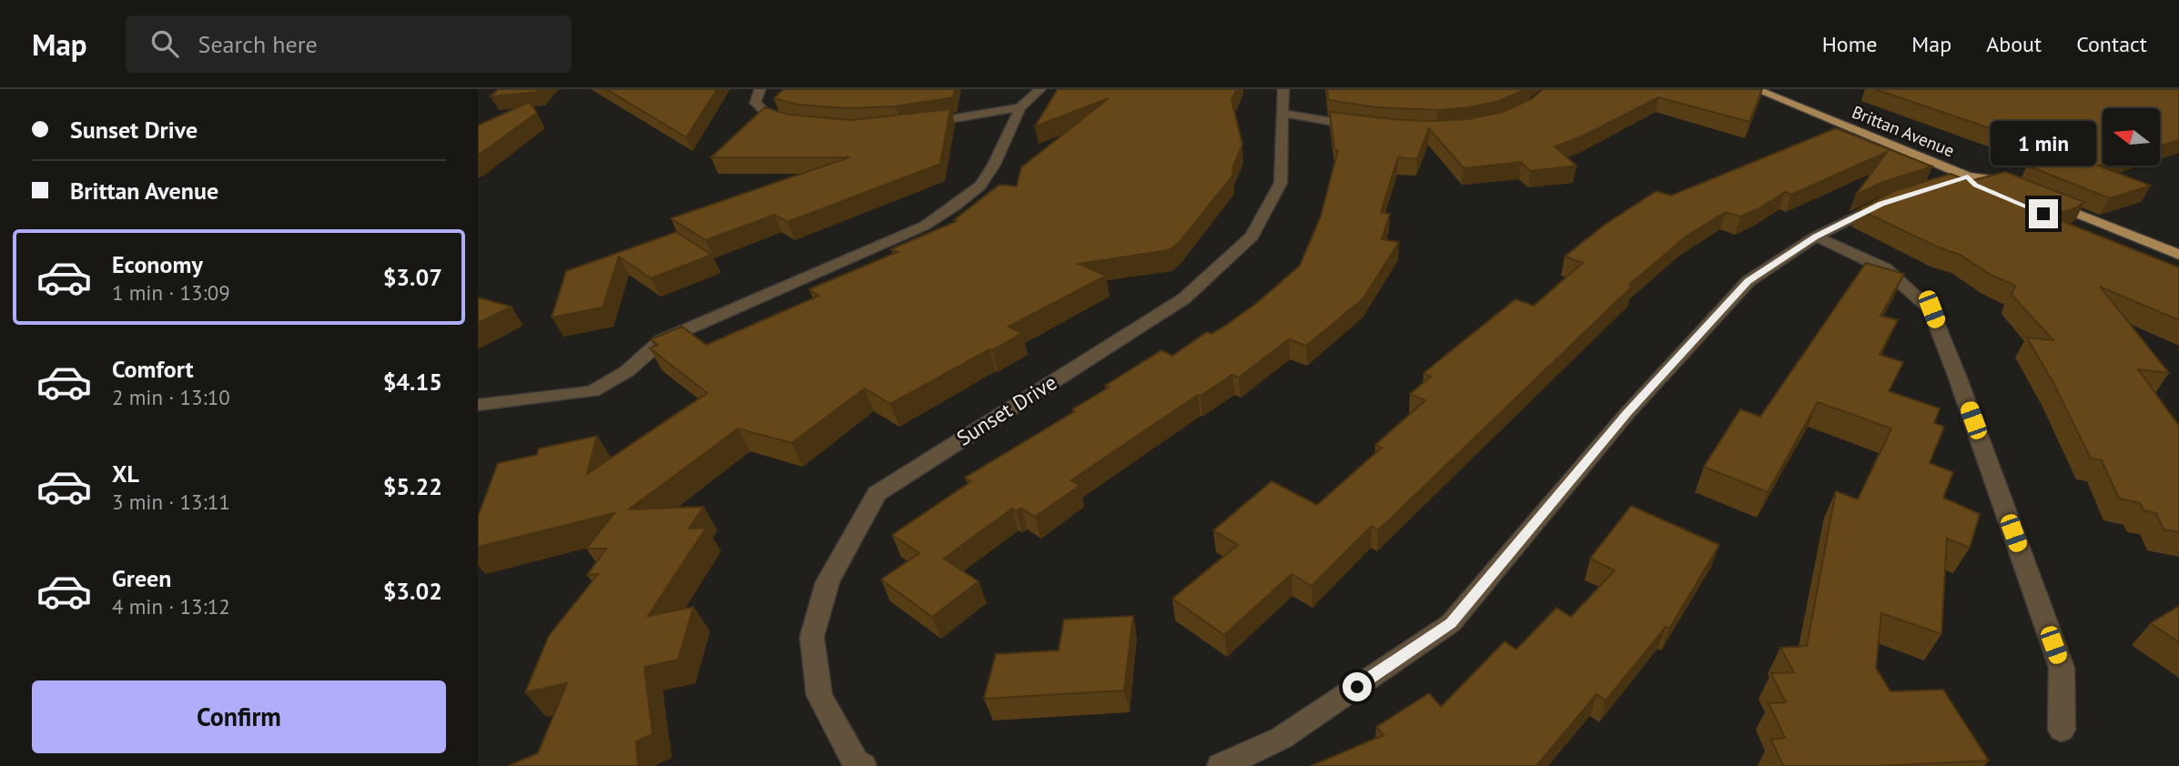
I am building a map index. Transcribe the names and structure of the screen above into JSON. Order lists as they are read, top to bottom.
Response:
{
  "streets": {
    "main road": ["Brittan Avenue"],
    "street": ["Sunset Drive"]
  },
  "north": "left",
  "page": {
    "header": "Map",
    "search": "Search here",
    "nav": [
      "Home",
      "Map",
      "About",
      "Contact"
    ],
    "banner": ["Sunset Drive", "Brittan Avenue"],
    "bubble": "1 min",
    "list": [
      {
        "name": "Economy",
        "note": "1 min · 13:09",
        "value": "$3.07"
      },
      {
        "name": "Comfort",
        "note": "2 min · 13:10",
        "value": "$4.15"
      },
      {
        "name": "XL",
        "note": "3 min · 13:11",
        "value": "$5.22"
      },
      {
        "name": "Green",
        "note": "4 min · 13:12",
        "value": "$3.02"
      }
    ],
    "buttons": "Confirm"
  }
}
